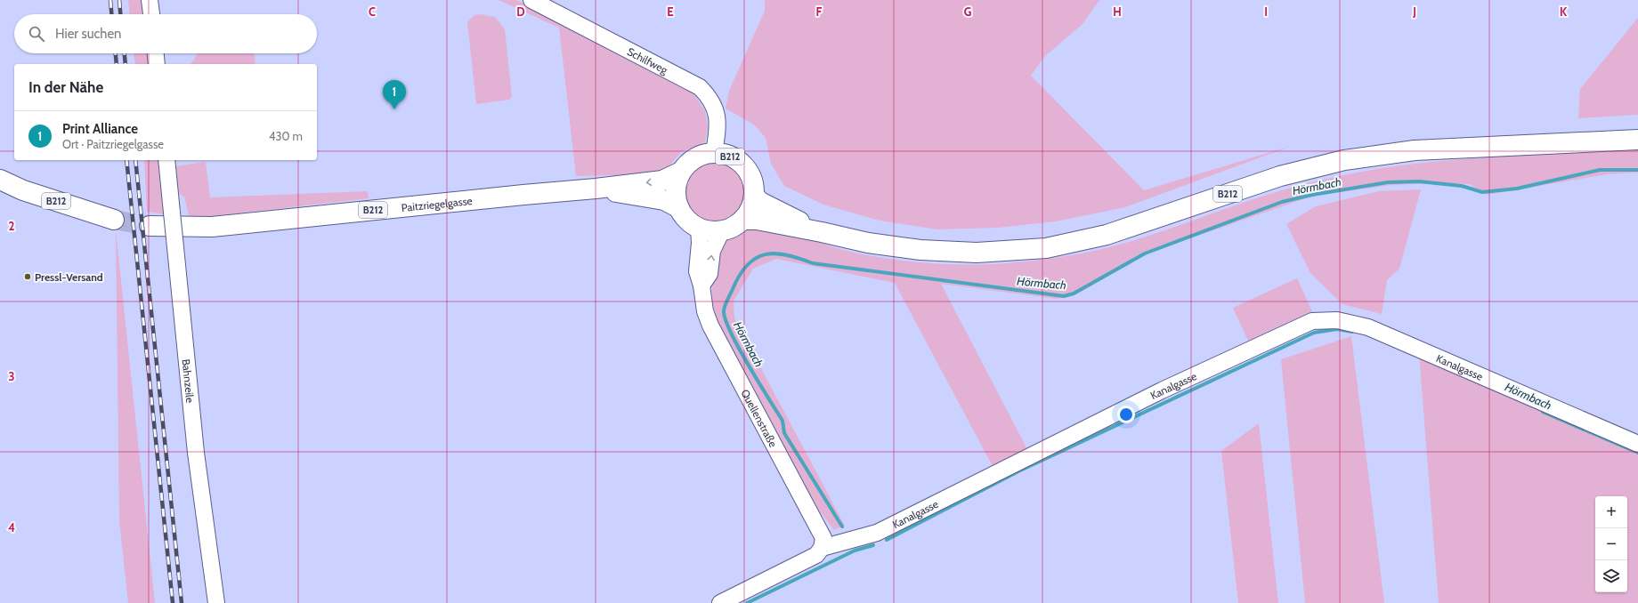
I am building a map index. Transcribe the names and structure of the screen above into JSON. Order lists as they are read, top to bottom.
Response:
{
  "streets": {
    "main road": ["B212", "Paitzriegelgasse"],
    "street": [
      "Schilfweg",
      "Kanalgasse",
      "Bahnzeile",
      "Quellenstraße"
    ]
  },
  "crossings": [
    ["Schilfweg", "B212"],
    ["Schilfweg", "Paitzriegelgasse"],
    ["Schilfweg", "Quellenstraße"],
    ["B212", "Paitzriegelgasse"],
    ["B212", "Quellenstraße"],
    ["Paitzriegelgasse", "Quellenstraße"],
    ["Kanalgasse", "Quellenstraße"]
  ],
  "water": ["Hörmbach"],
  "places": ["Pressl-Versand"],
  "page": {
    "search": "Hier suchen",
    "heading": "In der Nähe",
    "pins": "1",
    "list": [
      {
        "mark": "1",
        "name": "Print Alliance",
        "note": "Ort · Paitzriegelgasse",
        "value": "430 m"
      }
    ],
    "map_buttons": ["+", "−"]
  },
  "grid": {
    "columns": [
      "C",
      "D",
      "E",
      "F",
      "G",
      "H",
      "I",
      "J",
      "K"
    ],
    "rows": ["2", "3", "4"]
  }
}
